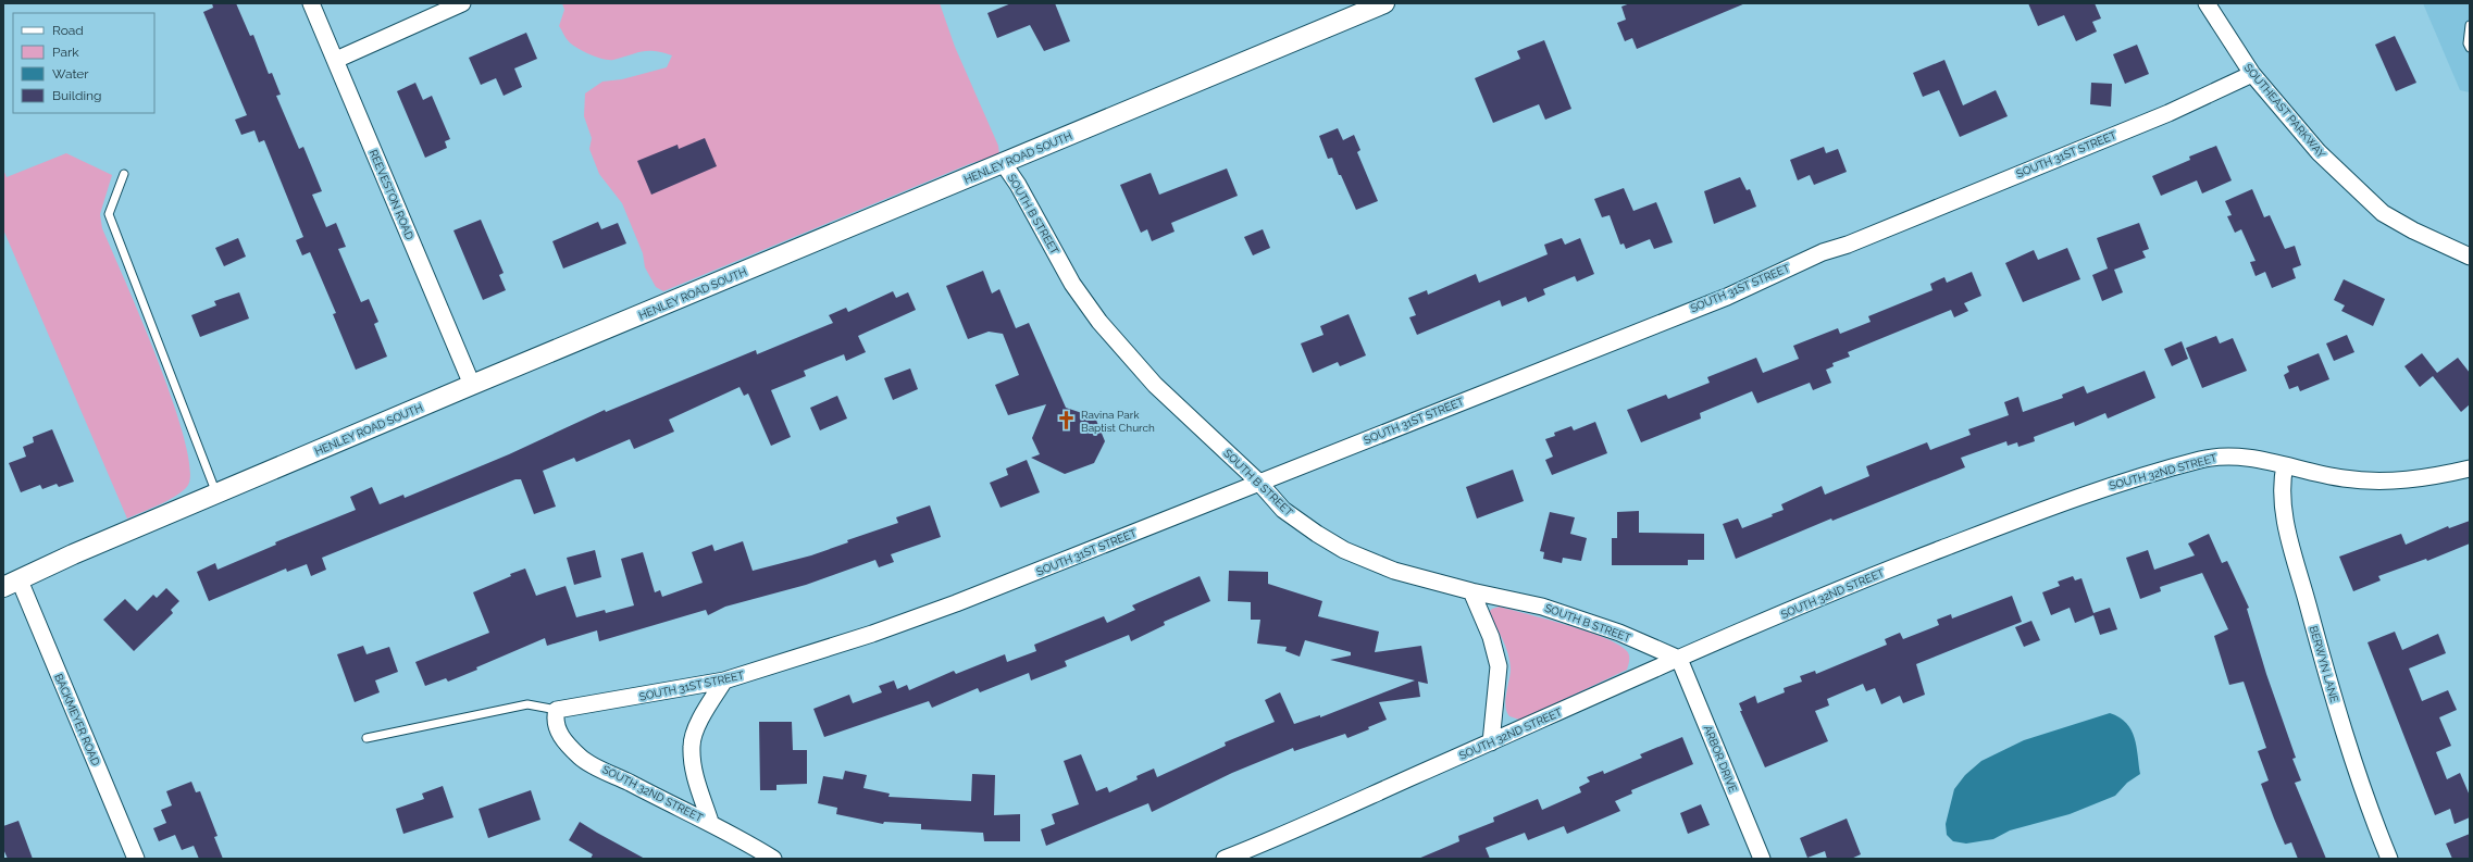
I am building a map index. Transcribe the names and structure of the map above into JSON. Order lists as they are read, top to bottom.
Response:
{
  "streets": {
    "street": [
      "SOUTHEAST PARKWAY",
      "SOUTH 31ST STREET",
      "HENLEY ROAD SOUTH",
      "REEVESTON ROAD",
      "SOUTH B STREET",
      "SOUTH 32ND STREET",
      "BERWYN LANE",
      "BACKMEYER ROAD",
      "ARBOR DRIVE"
    ]
  },
  "crossings": [
    ["SOUTHEAST PARKWAY", "SOUTH 31ST STREET"],
    ["SOUTH 31ST STREET", "SOUTH B STREET"],
    ["SOUTH 31ST STREET", "SOUTH 32ND STREET"],
    ["HENLEY ROAD SOUTH", "REEVESTON ROAD"],
    ["HENLEY ROAD SOUTH", "SOUTH B STREET"],
    ["HENLEY ROAD SOUTH", "BACKMEYER ROAD"],
    ["SOUTH B STREET", "SOUTH 32ND STREET"],
    ["SOUTH B STREET", "ARBOR DRIVE"],
    ["SOUTH 32ND STREET", "BERWYN LANE"],
    ["SOUTH 32ND STREET", "ARBOR DRIVE"]
  ],
  "places": {
    "church": ["Ravina Park Baptist Church"]
  },
  "legend": [
    "Road",
    "Park",
    "Water",
    "Building"
  ]
}
